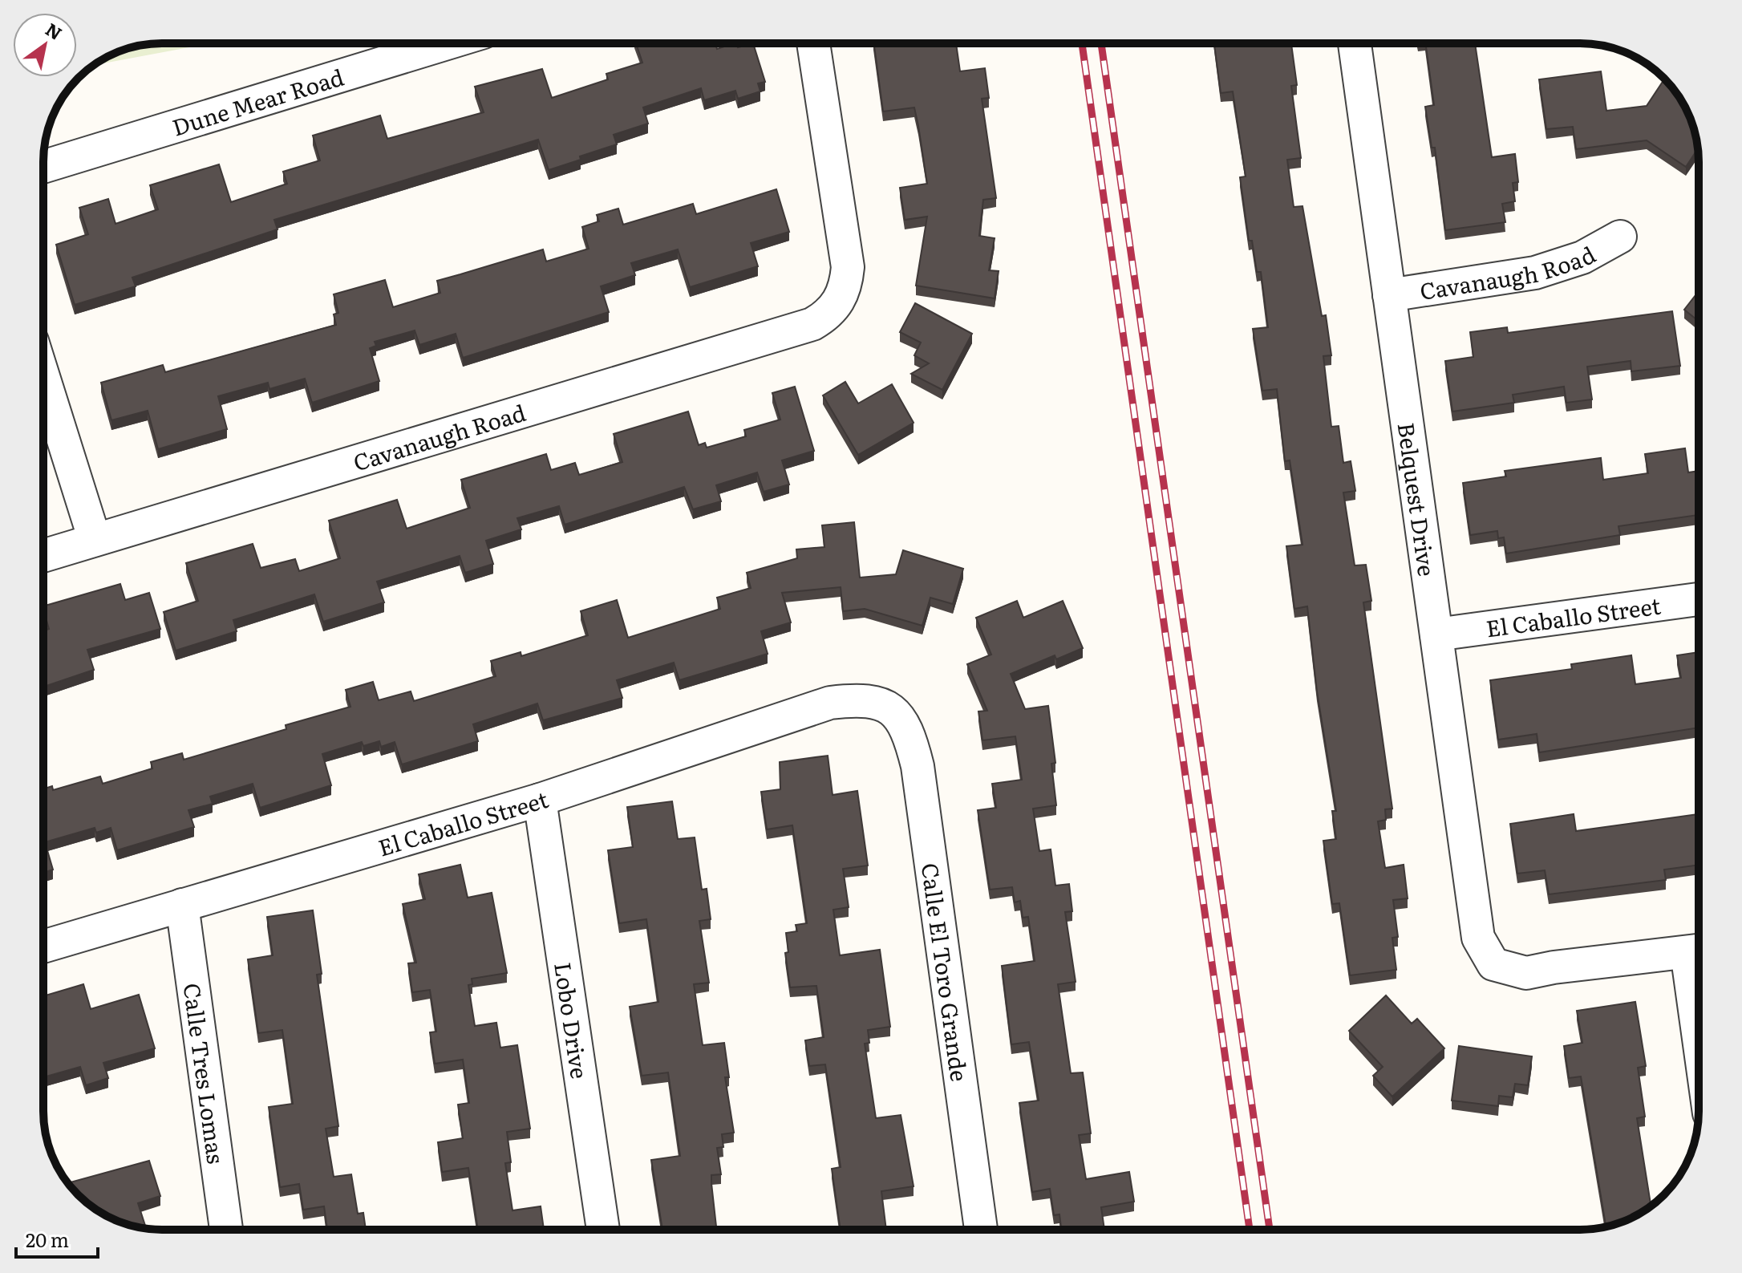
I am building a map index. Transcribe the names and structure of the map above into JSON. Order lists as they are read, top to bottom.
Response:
{
  "streets": {
    "street": [
      "Dune Mear Road",
      "Cavanaugh Road",
      "Belquest Drive",
      "El Caballo Street",
      "Calle El Toro Grande",
      "Lobo Drive",
      "Calle Tres Lomas"
    ]
  },
  "crossings": [
    ["Cavanaugh Road", "Belquest Drive"],
    ["Belquest Drive", "El Caballo Street"],
    ["El Caballo Street", "Calle El Toro Grande"],
    ["El Caballo Street", "Lobo Drive"],
    ["El Caballo Street", "Calle Tres Lomas"]
  ],
  "scale_bar": "20 m",
  "north": "top right"
}
